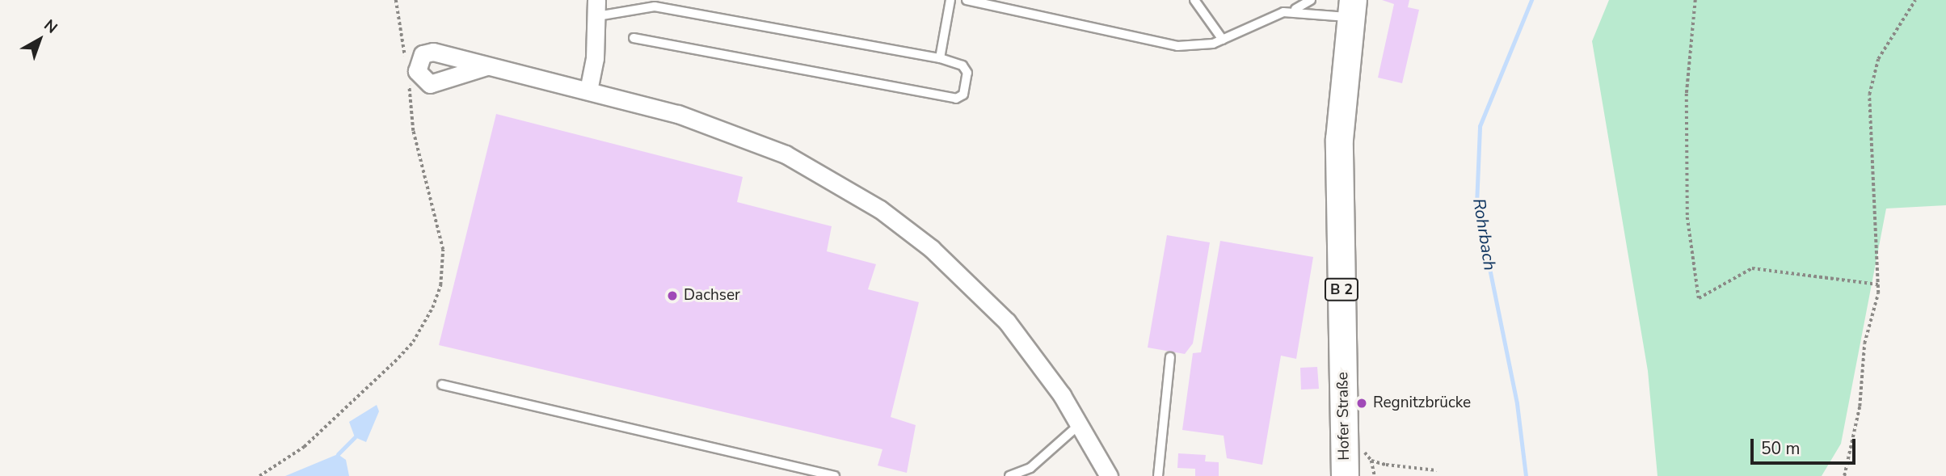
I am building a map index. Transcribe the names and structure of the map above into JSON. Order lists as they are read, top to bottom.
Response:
{
  "streets": {
    "main road": ["B 2", "Hofer Straße"]
  },
  "water": ["Rohrbach"],
  "places": ["Dachser", "Regnitzbrücke"],
  "scale_bar": "50 m",
  "north": "top right"
}
